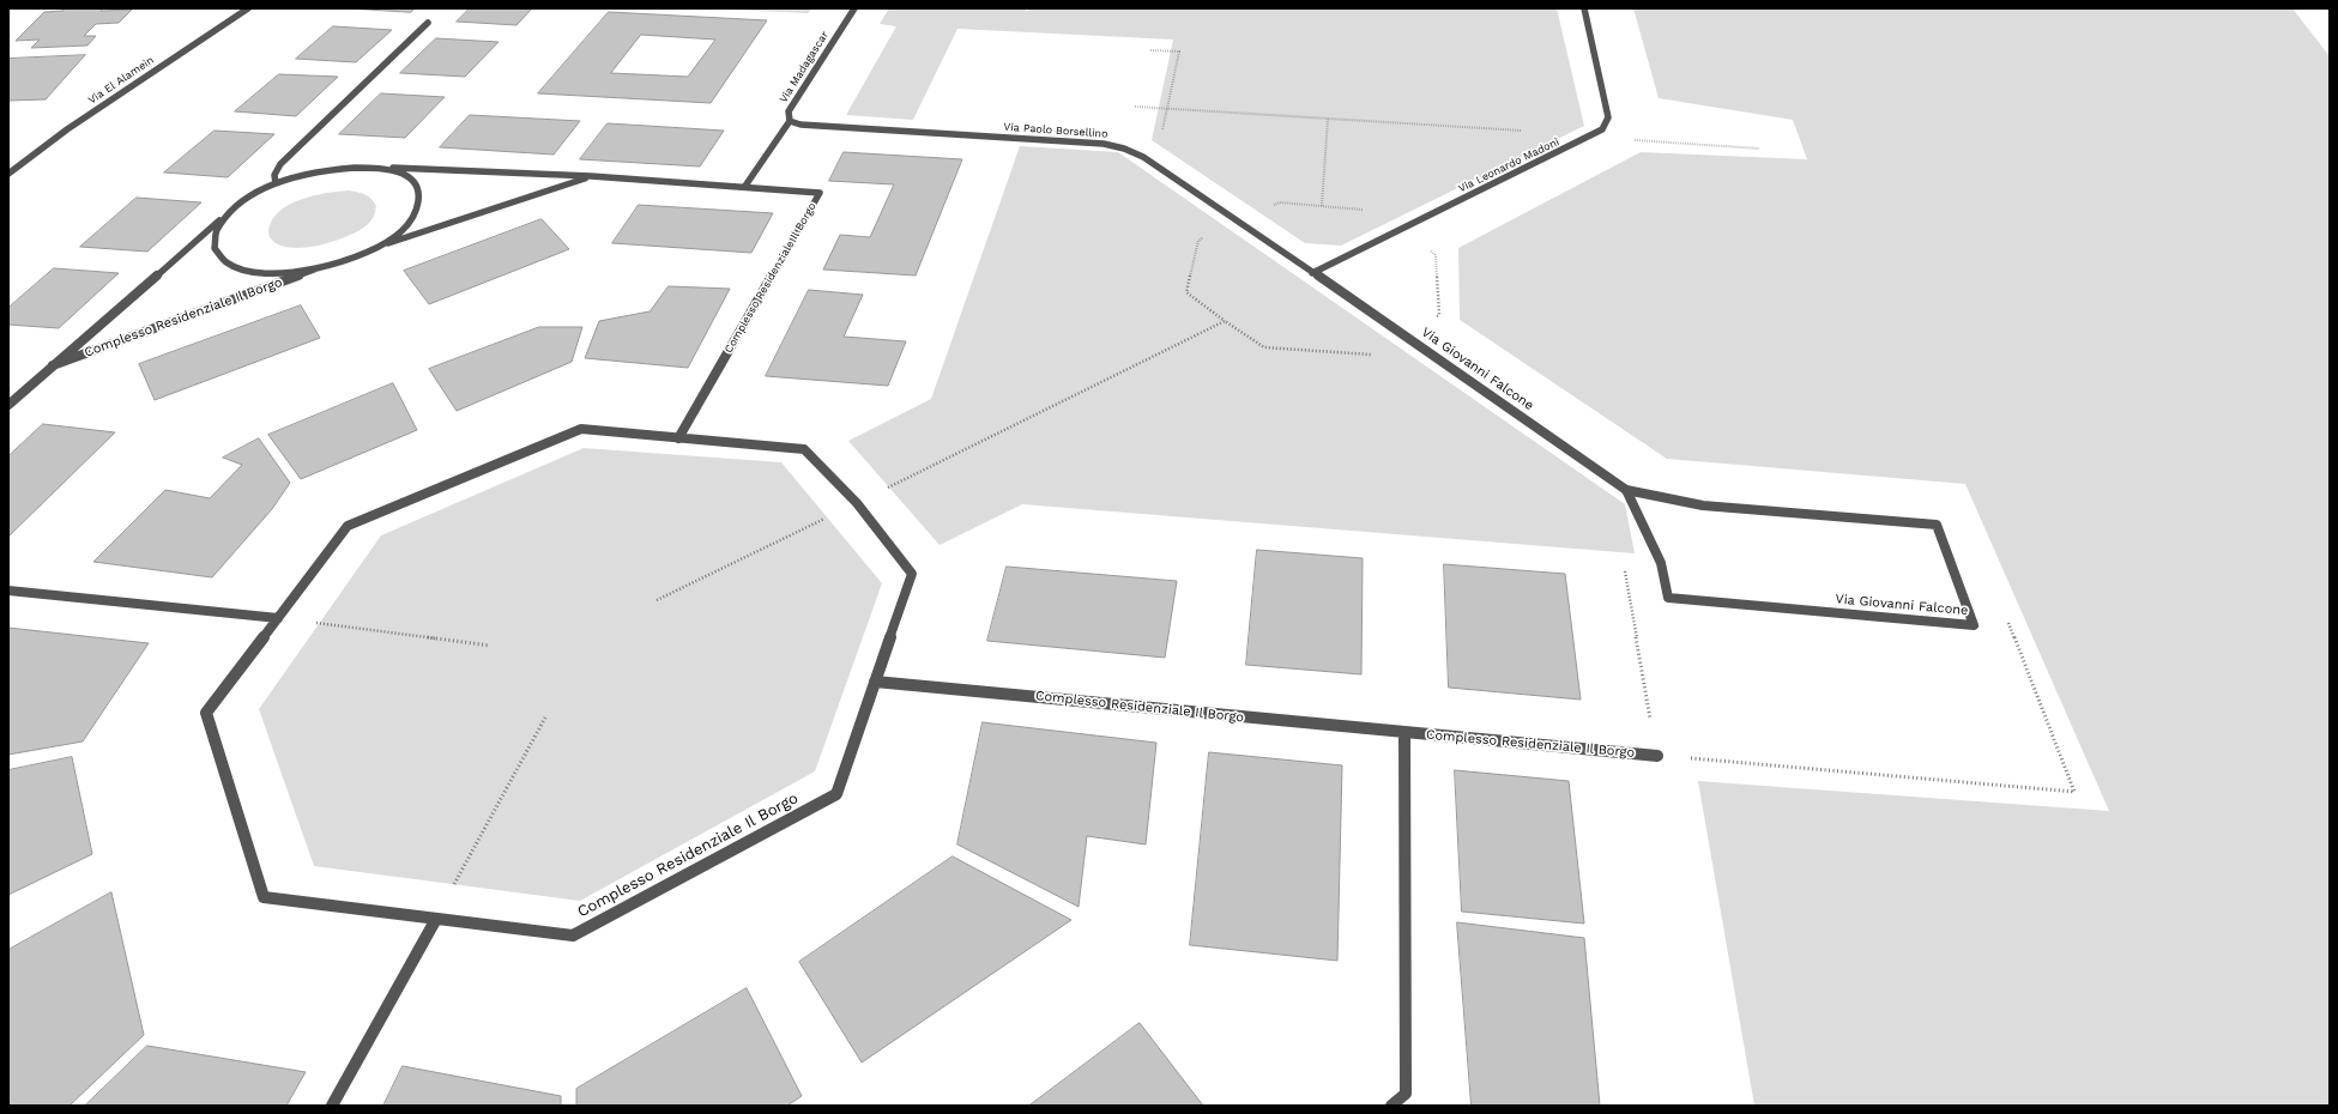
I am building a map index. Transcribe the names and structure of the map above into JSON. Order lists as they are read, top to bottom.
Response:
{
  "streets": {
    "street": [
      "Via Madagascar",
      "Via El Alamein",
      "Via Paolo Borsellino",
      "Via Leonardo Madoni",
      "Complesso Residenziale Il Borgo",
      "Via Giovanni Falcone"
    ]
  },
  "crossings": [
    ["Via Madagascar", "Via Paolo Borsellino"],
    ["Via Madagascar", "Complesso Residenziale Il Borgo"],
    ["Via Paolo Borsellino", "Via Leonardo Madoni"],
    ["Via Paolo Borsellino", "Via Giovanni Falcone"],
    ["Via Leonardo Madoni", "Via Giovanni Falcone"]
  ]
}
